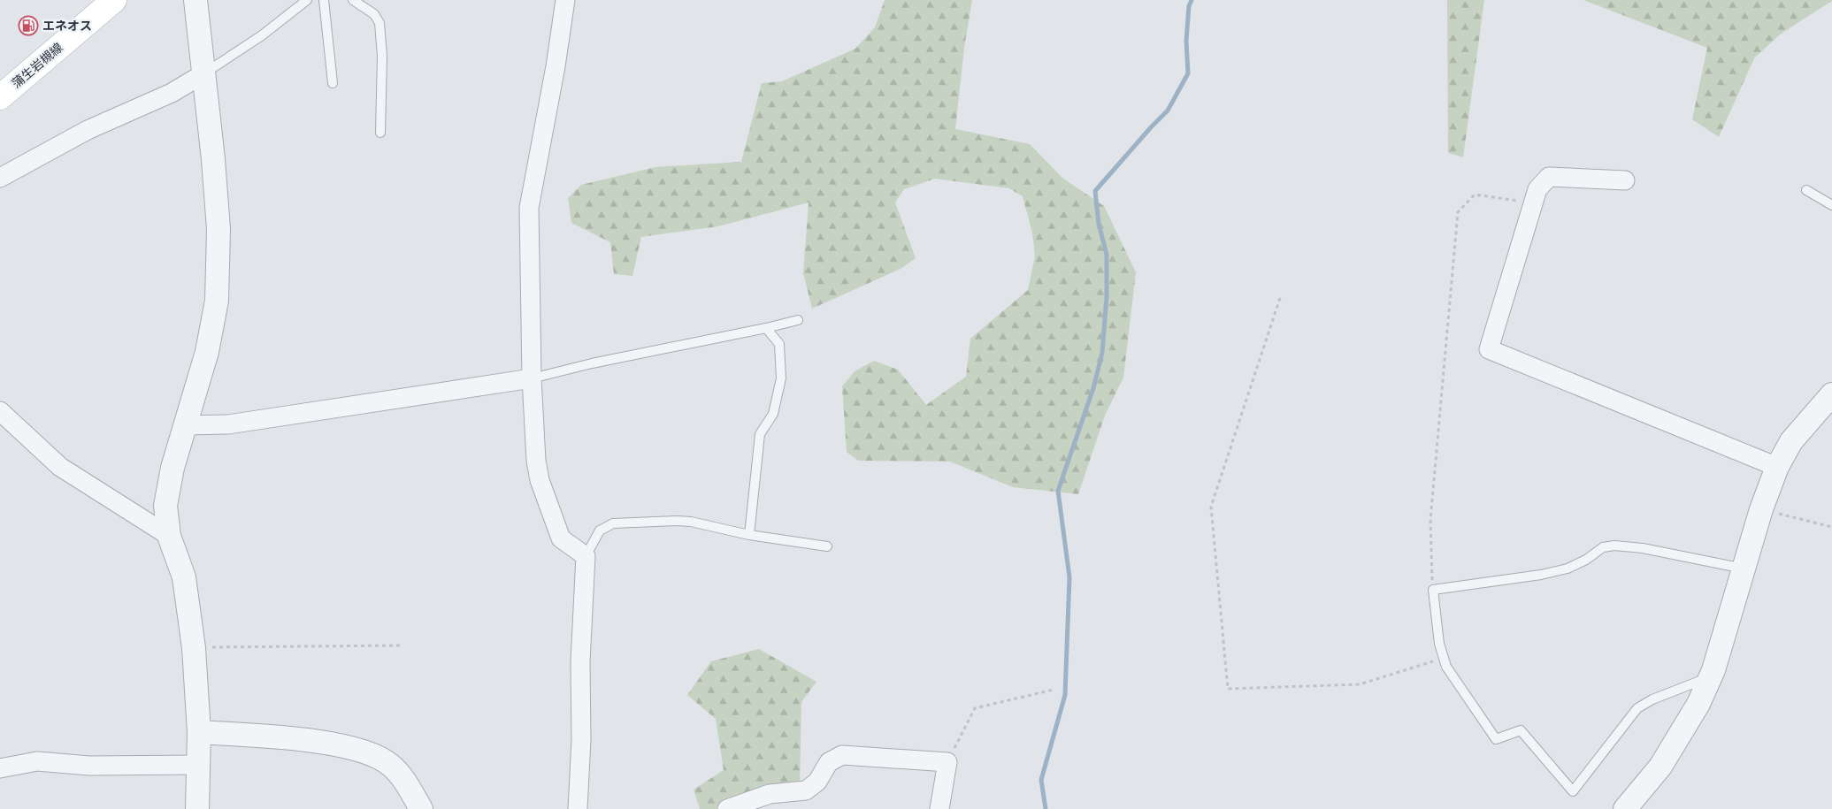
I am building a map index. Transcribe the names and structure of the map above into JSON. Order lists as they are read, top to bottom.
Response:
{
  "streets": {
    "main road": ["蒲生岩槻線"]
  },
  "places": {
    "fuel station": ["エネオス"]
  }
}
